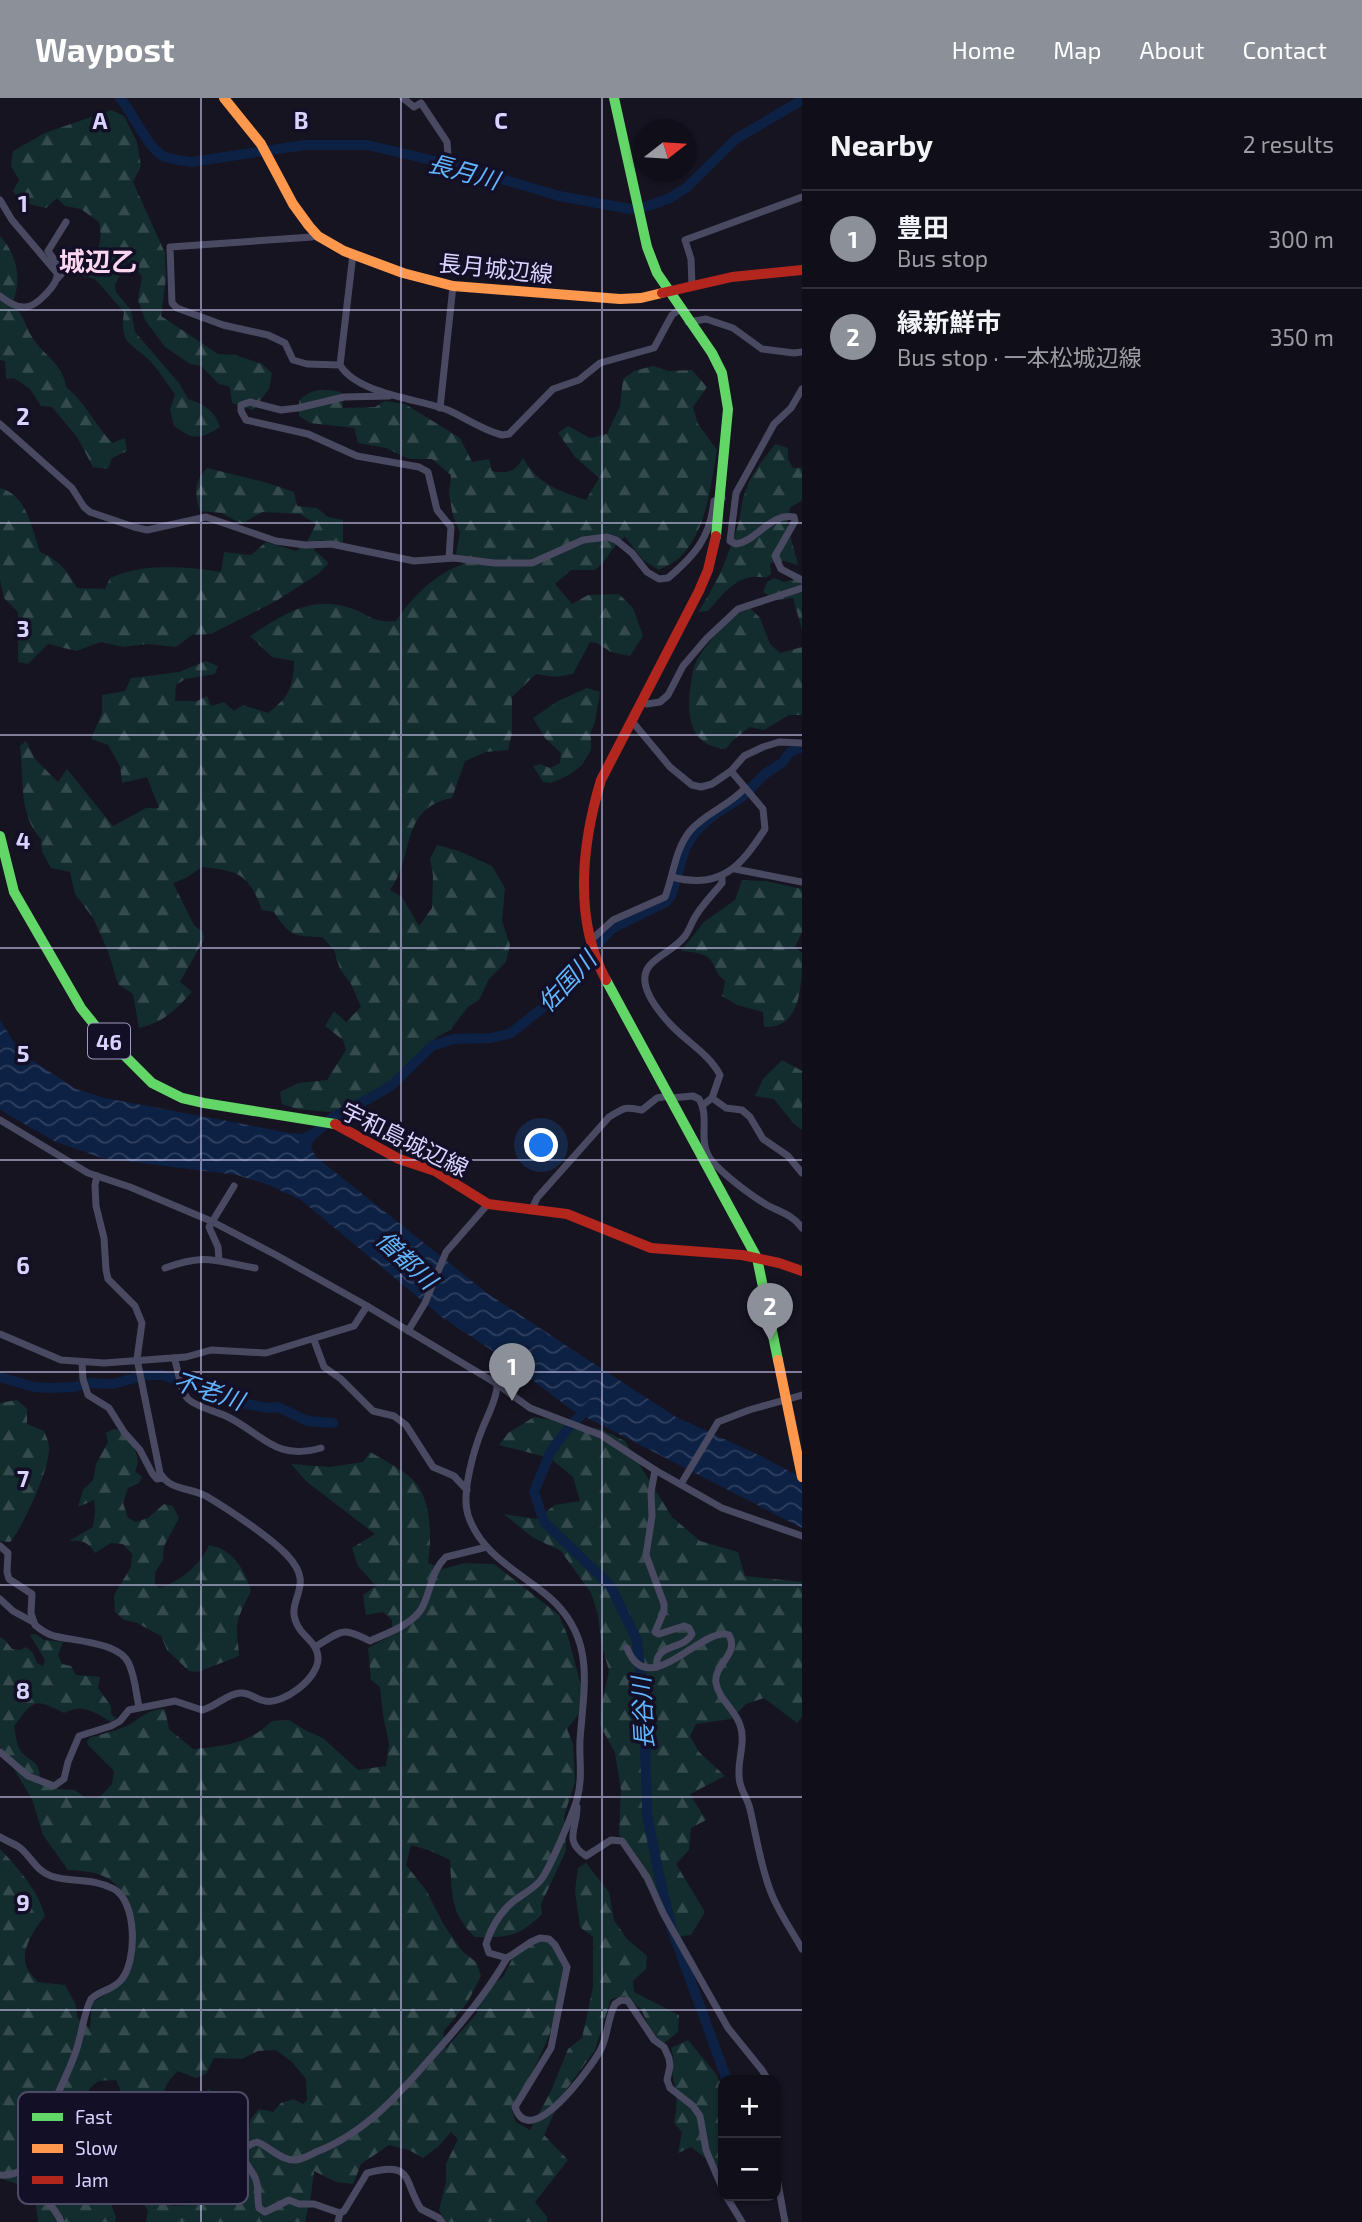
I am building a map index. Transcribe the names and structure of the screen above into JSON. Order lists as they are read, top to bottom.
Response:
{
  "streets": {
    "main road": ["長月城辺線", "46", "宇和島城辺線"]
  },
  "districts": ["城辺乙"],
  "water": [
    "長月川",
    "佐国川",
    "僧都川",
    "不老川",
    "長谷川"
  ],
  "legend": ["Fast", "Slow", "Jam"],
  "north": "right",
  "page": {
    "header": "Waypost",
    "nav": [
      "Home",
      "Map",
      "About",
      "Contact"
    ],
    "heading": ["Nearby", "2 results"],
    "list": [
      {
        "mark": "1",
        "name": "豊田",
        "note": "Bus stop",
        "value": "300 m"
      },
      {
        "mark": "2",
        "name": "縁新鮮市",
        "note": "Bus stop · 一本松城辺線",
        "value": "350 m"
      }
    ],
    "pins": ["2", "1"],
    "map_buttons": ["+", "−"]
  },
  "grid": {
    "columns": ["A", "B", "C"],
    "rows": [
      "1",
      "2",
      "3",
      "4",
      "5",
      "6",
      "7",
      "8",
      "9"
    ]
  }
}
